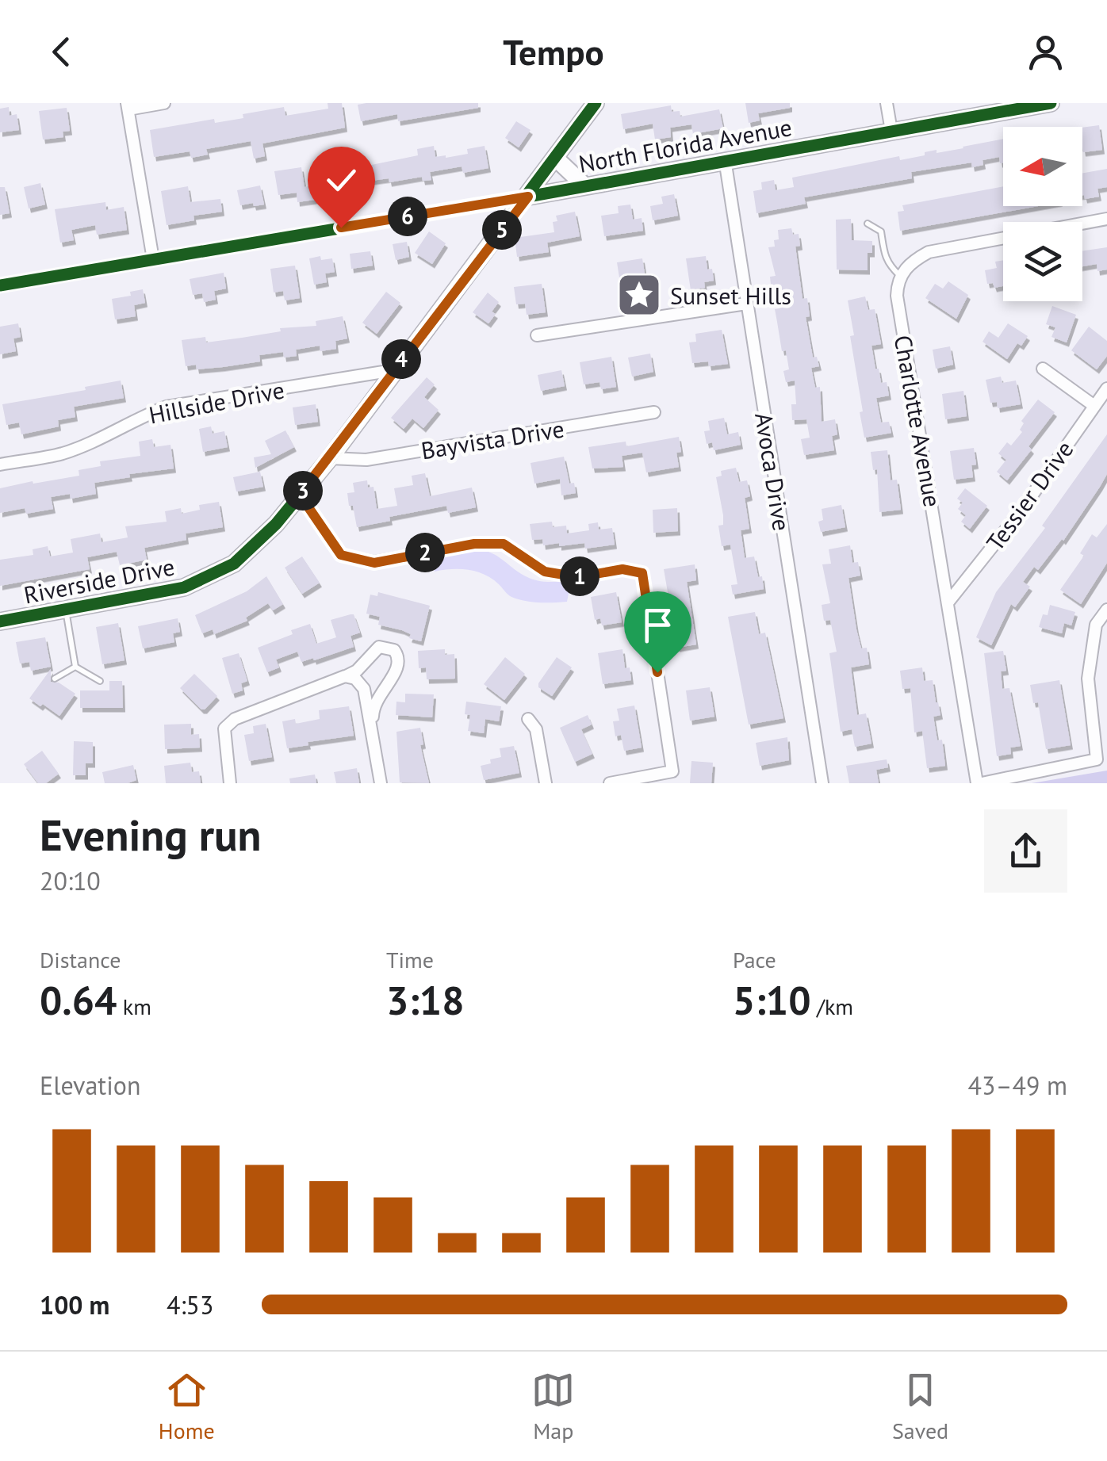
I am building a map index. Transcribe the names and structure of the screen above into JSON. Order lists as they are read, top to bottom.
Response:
{
  "streets": {
    "street": [
      "North Florida Avenue",
      "Hillside Drive",
      "Charlotte Avenue",
      "Bayvista Drive",
      "Avoca Drive",
      "Tessier Drive",
      "Riverside Drive"
    ]
  },
  "crossings": [
    ["North Florida Avenue", "Avoca Drive"],
    ["North Florida Avenue", "Riverside Drive"],
    ["Hillside Drive", "Riverside Drive"],
    ["Charlotte Avenue", "Tessier Drive"],
    ["Bayvista Drive", "Riverside Drive"]
  ],
  "places": {
    "place": ["Sunset Hills"]
  },
  "north": "left",
  "page": {
    "header": "Tempo",
    "pins": [
      "6",
      "5",
      "4",
      "3",
      "2",
      "1"
    ],
    "heading": ["Evening run", "20:10"],
    "stats": [
      ["Distance", "0.64 km"],
      ["Time", "3:18"],
      ["Pace", "5:10 /km"]
    ],
    "chart": ["Elevation", "43–49 m"],
    "list": [
      {
        "name": "100 m",
        "note": "4:53"
      }
    ],
    "tabs": ["Home", "Map", "Saved"]
  }
}
